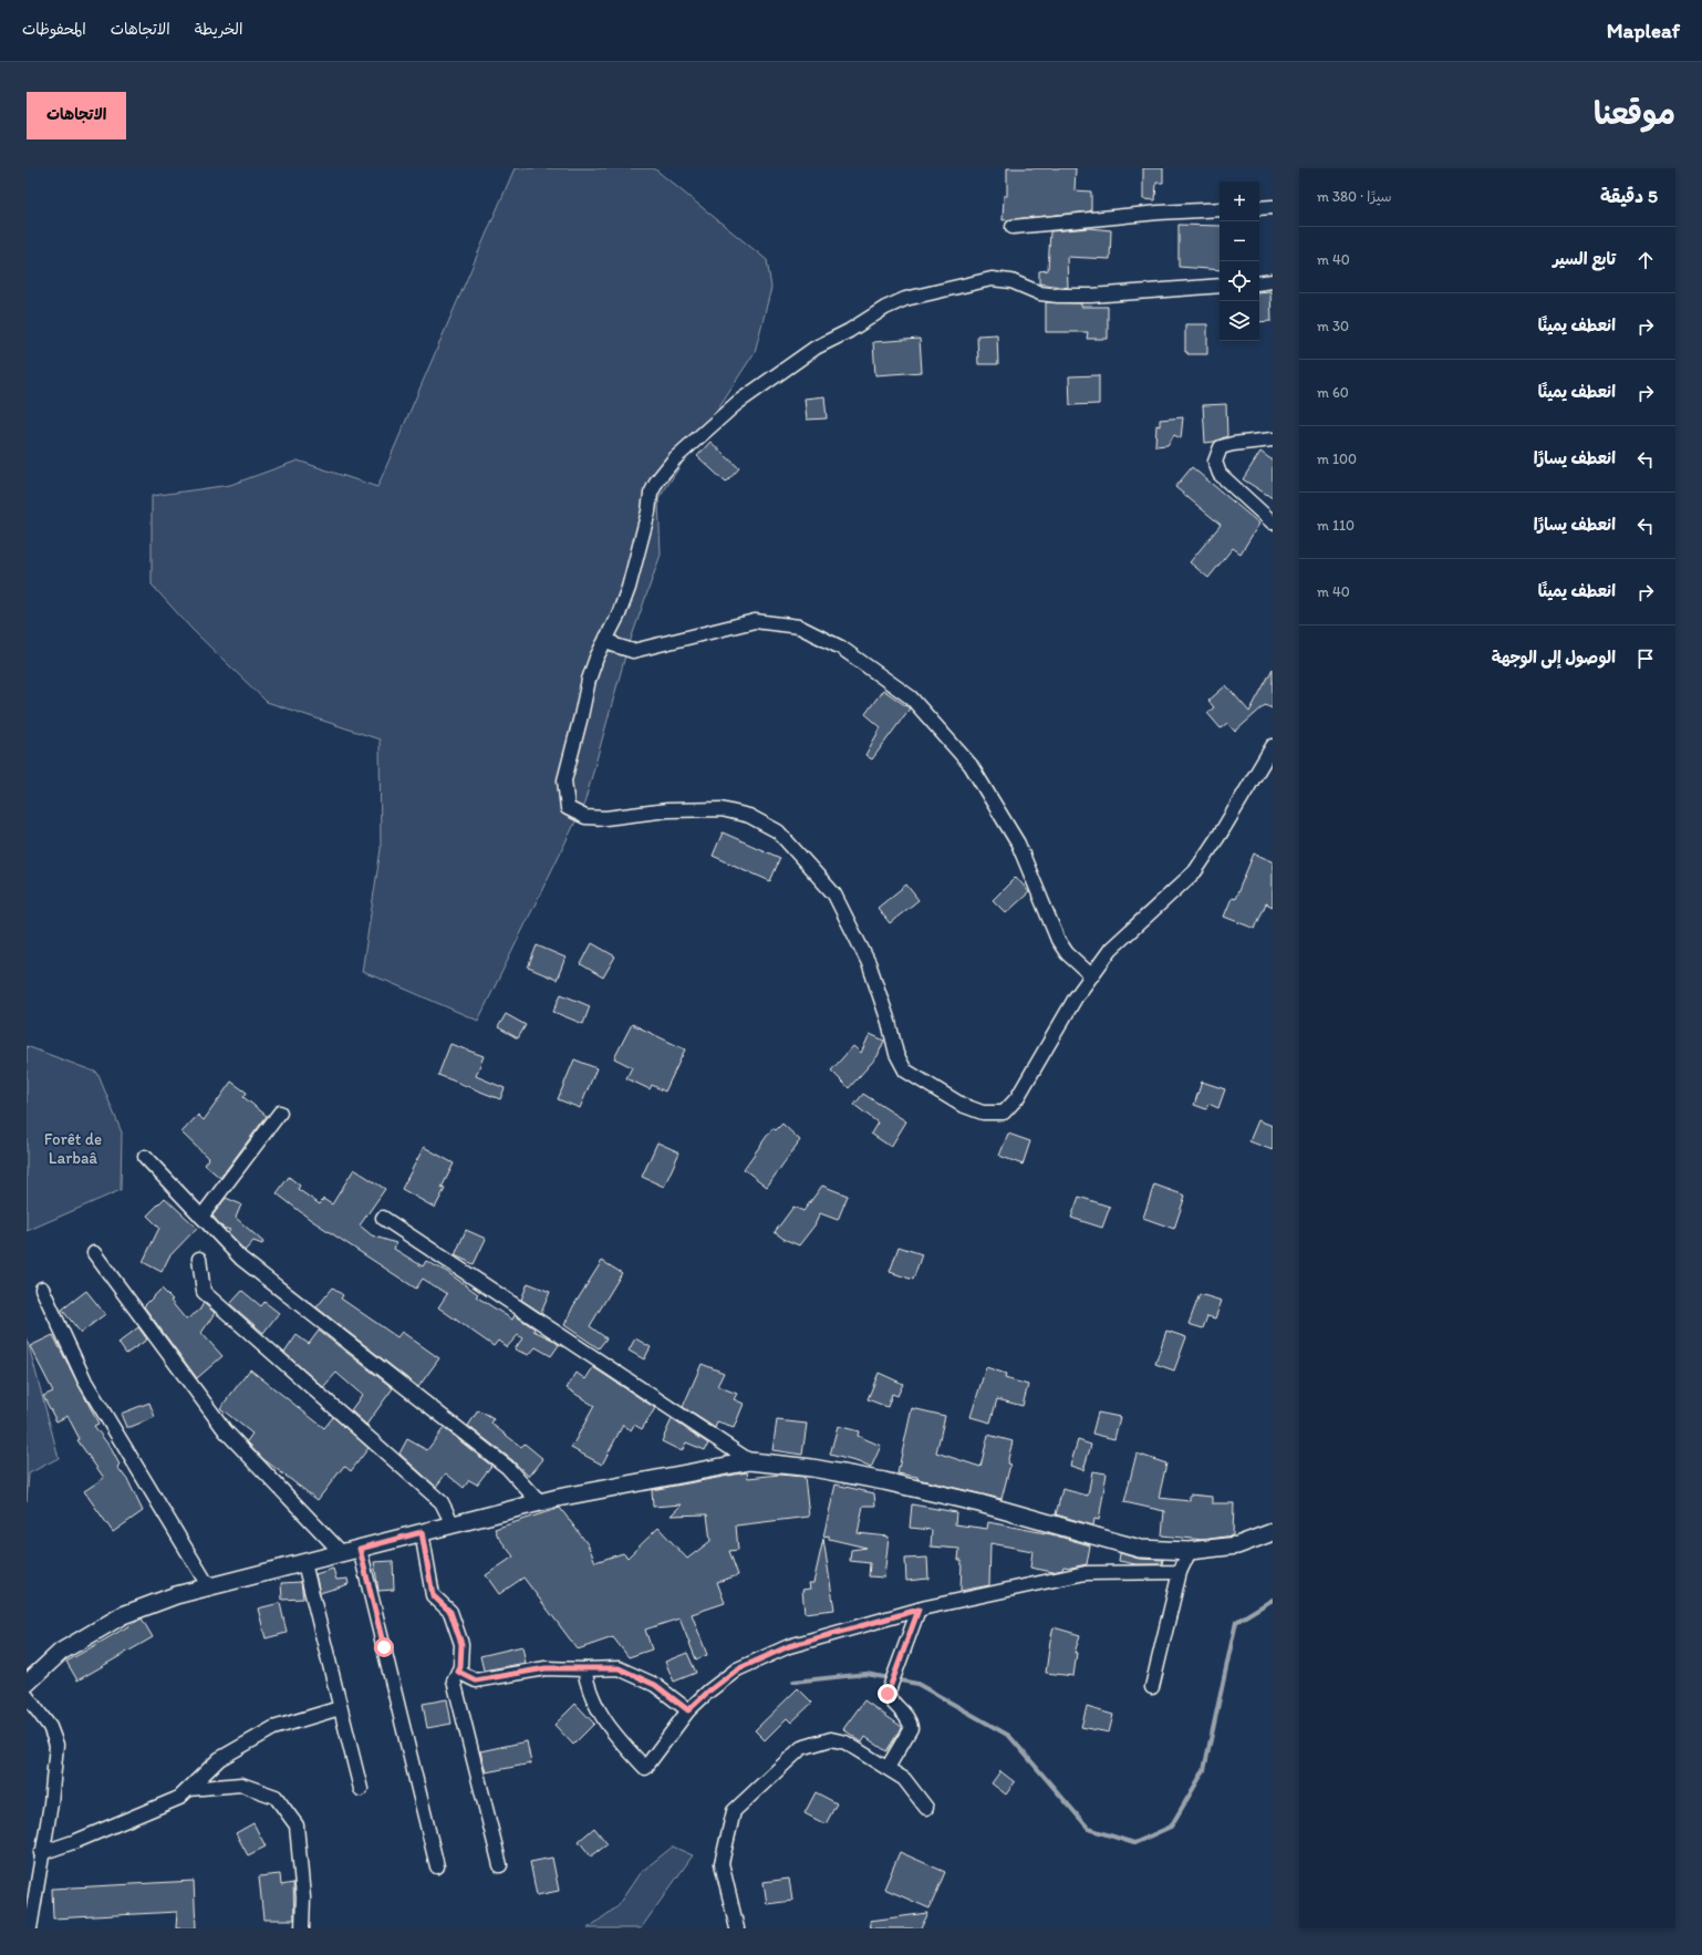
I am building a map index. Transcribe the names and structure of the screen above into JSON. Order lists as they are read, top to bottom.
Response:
{
  "parks": ["Forêt de Larbaâ"],
  "page": {
    "header": "Mapleaf",
    "nav": ["الخريطة", "الاتجاهات", "المحفوظات"],
    "title": "موقعنا",
    "buttons": "الاتجاهات",
    "heading": ["5 دقيقة", "سيرًا · 380 m"],
    "map_buttons": ["+", "−"],
    "list": [
      ["تابع السير", "40 m"],
      ["انعطف يمينًا", "30 m"],
      ["انعطف يمينًا", "60 m"],
      ["انعطف يسارًا", "100 m"],
      ["انعطف يسارًا", "110 m"],
      ["انعطف يمينًا", "40 m"],
      "الوصول إلى الوجهة"
    ]
  }
}
